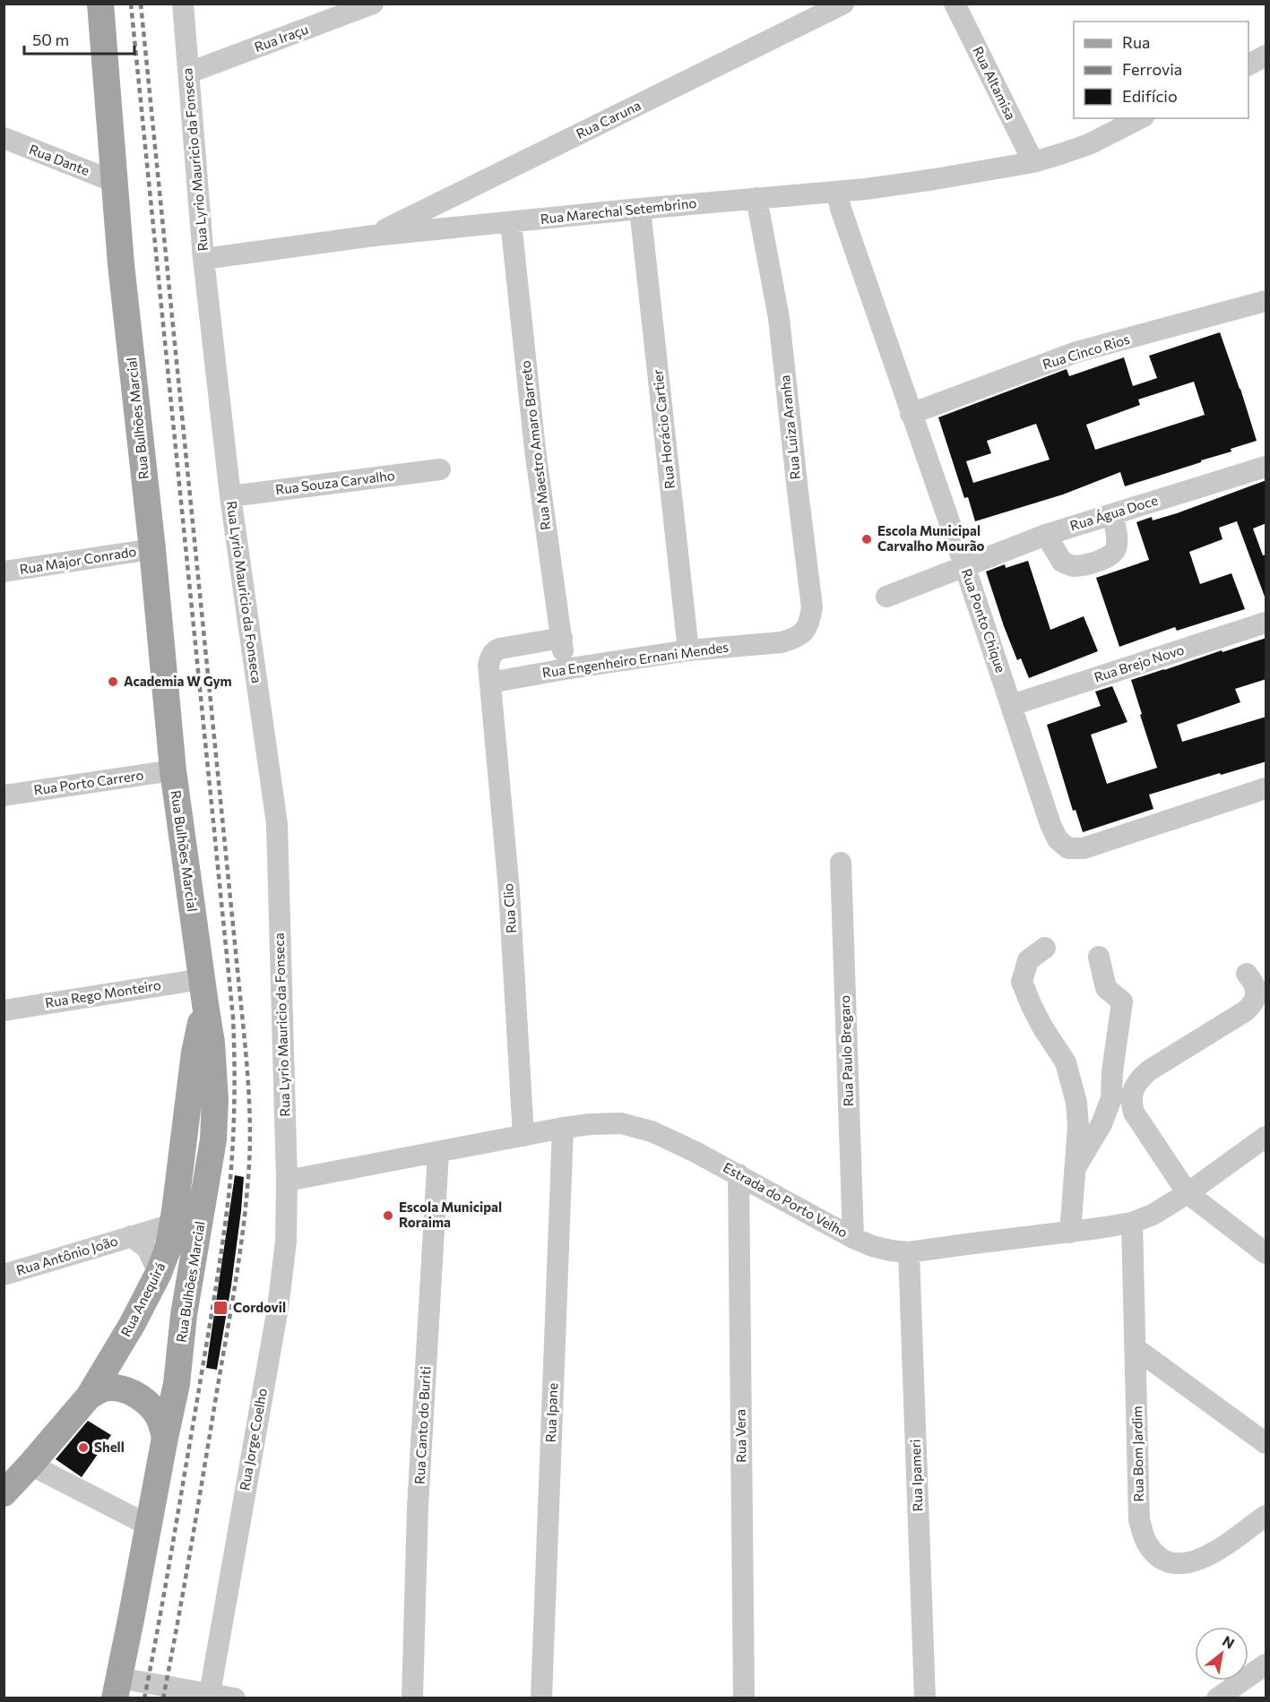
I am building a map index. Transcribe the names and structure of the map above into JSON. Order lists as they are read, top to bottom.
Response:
{
  "streets": {
    "main road": ["Rua Bulhões Marcial", "Rua Anequirá"],
    "street": [
      "Rua Iraçu",
      "Rua Altamisa",
      "Rua Caruna",
      "Rua Lyrio Mauricio da Fonseca",
      "Rua Dante",
      "Rua Marechal Setembrino",
      "Rua Cinco Rios",
      "Rua Luiza Aranha",
      "Rua Horácio Cartier",
      "Rua Maestro Amaro Barreto",
      "Rua Souza Carvalho",
      "Rua Água Doce",
      "Rua Major Conrado",
      "Rua Ponto Chique",
      "Rua Engenheiro Ernani Mendes",
      "Rua Brejo Novo",
      "Rua Porto Carrero",
      "Rua Clio",
      "Rua Rego Monteiro",
      "Rua Paulo Bregaro",
      "Estrada do Porto Velho",
      "Rua Antônio João",
      "Rua Ipane",
      "Rua Canto do Buriti",
      "Rua Vera",
      "Rua Jorge Coelho",
      "Rua Bom Jardim",
      "Rua Ipameri"
    ]
  },
  "crossings": [
    ["Rua Iraçu", "Rua Lyrio Mauricio da Fonseca"],
    ["Rua Altamisa", "Rua Marechal Setembrino"],
    ["Rua Caruna", "Rua Marechal Setembrino"],
    ["Rua Lyrio Mauricio da Fonseca", "Rua Marechal Setembrino"],
    ["Rua Lyrio Mauricio da Fonseca", "Rua Souza Carvalho"],
    ["Rua Lyrio Mauricio da Fonseca", "Estrada do Porto Velho"],
    ["Rua Lyrio Mauricio da Fonseca", "Rua Jorge Coelho"],
    ["Rua Dante", "Rua Bulhões Marcial"],
    ["Rua Marechal Setembrino", "Rua Luiza Aranha"],
    ["Rua Marechal Setembrino", "Rua Horácio Cartier"],
    ["Rua Marechal Setembrino", "Rua Maestro Amaro Barreto"],
    ["Rua Marechal Setembrino", "Rua Ponto Chique"],
    ["Rua Cinco Rios", "Rua Ponto Chique"],
    ["Rua Bulhões Marcial", "Rua Major Conrado"],
    ["Rua Bulhões Marcial", "Rua Porto Carrero"],
    ["Rua Bulhões Marcial", "Rua Rego Monteiro"],
    ["Rua Bulhões Marcial", "Rua Anequirá"],
    ["Rua Luiza Aranha", "Rua Engenheiro Ernani Mendes"],
    ["Rua Horácio Cartier", "Rua Engenheiro Ernani Mendes"],
    ["Rua Maestro Amaro Barreto", "Rua Engenheiro Ernani Mendes"],
    ["Rua Maestro Amaro Barreto", "Rua Clio"],
    ["Rua Água Doce", "Rua Ponto Chique"],
    ["Rua Ponto Chique", "Rua Brejo Novo"],
    ["Rua Engenheiro Ernani Mendes", "Rua Clio"],
    ["Rua Clio", "Estrada do Porto Velho"],
    ["Rua Rego Monteiro", "Rua Anequirá"],
    ["Rua Paulo Bregaro", "Estrada do Porto Velho"],
    ["Estrada do Porto Velho", "Rua Ipane"],
    ["Estrada do Porto Velho", "Rua Canto do Buriti"],
    ["Estrada do Porto Velho", "Rua Vera"],
    ["Estrada do Porto Velho", "Rua Jorge Coelho"],
    ["Estrada do Porto Velho", "Rua Bom Jardim"],
    ["Estrada do Porto Velho", "Rua Ipameri"],
    ["Rua Antônio João", "Rua Anequirá"]
  ],
  "places": {
    "other": [
      "Escola Municipal Carvalho Mourão",
      "Academia W Gym",
      "Escola Municipal Roraima",
      "Shell"
    ],
    "transit": ["Cordovil"]
  },
  "legend": ["Rua", "Ferrovia", "Edifício"],
  "scale_bar": "50 m",
  "north": "top right"
}
